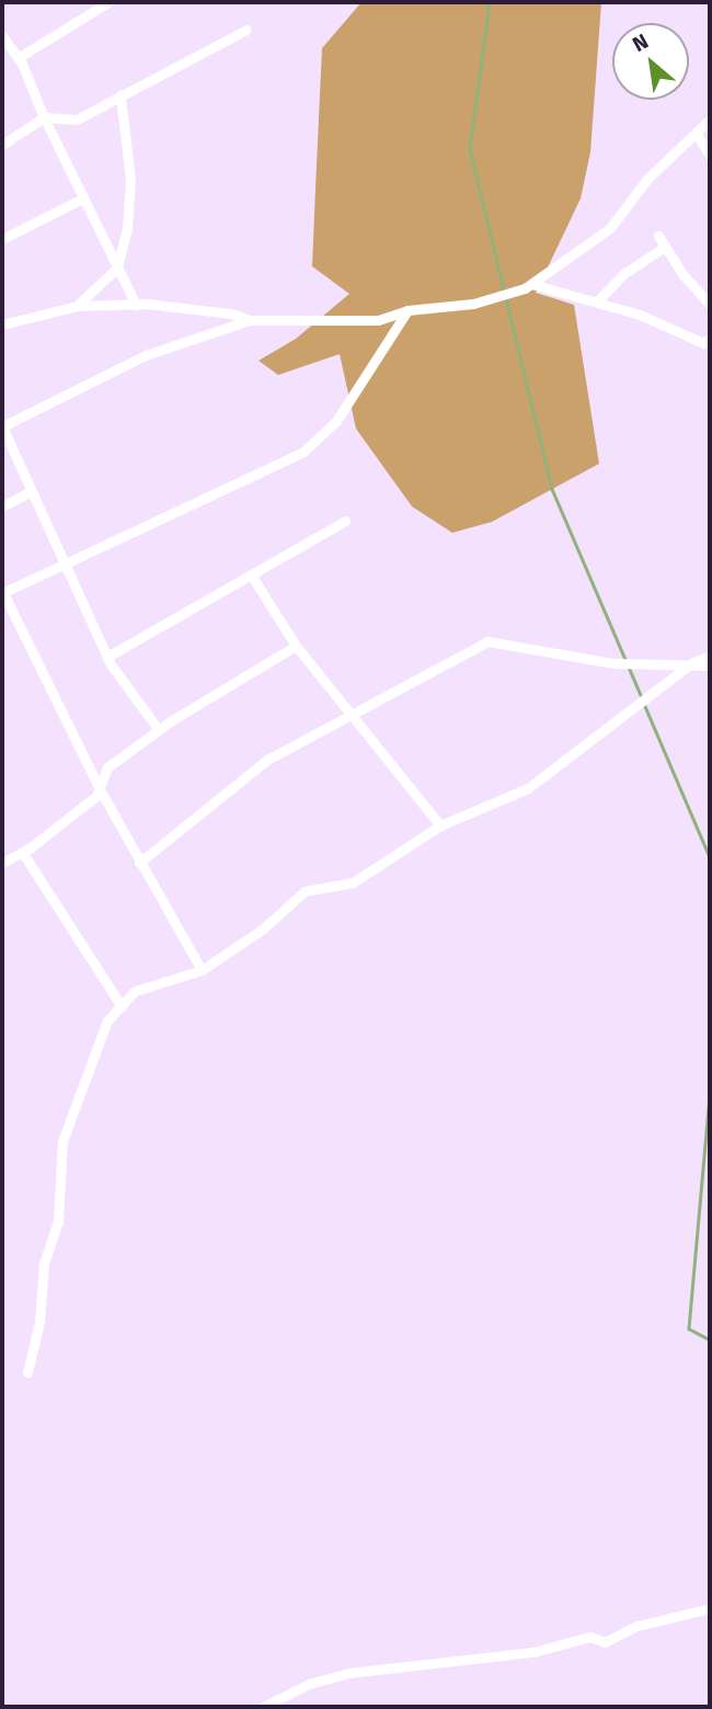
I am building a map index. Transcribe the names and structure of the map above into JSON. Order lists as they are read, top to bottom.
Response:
{
  "north": "top left"
}
